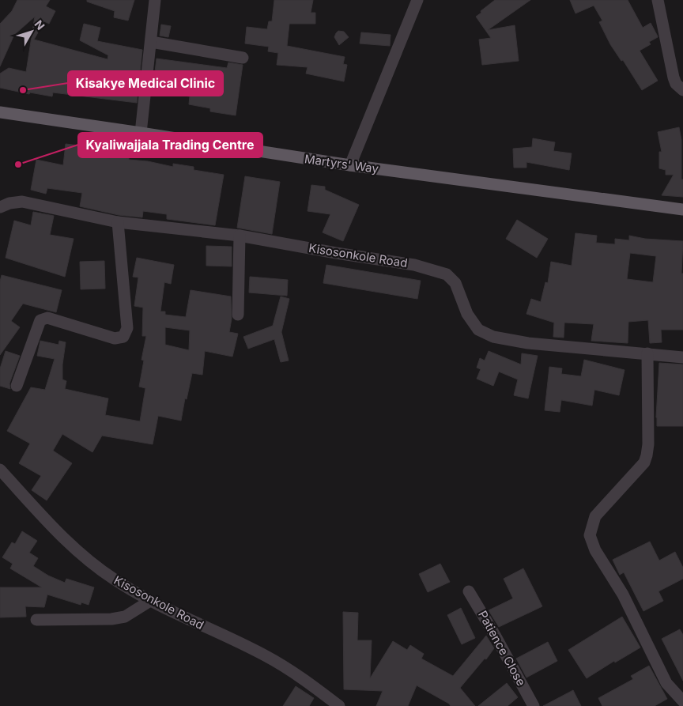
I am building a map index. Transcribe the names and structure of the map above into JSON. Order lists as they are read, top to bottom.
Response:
{
  "streets": {
    "main road": ["Martyrs' Way"],
    "street": ["Kisosonkole Road", "Patience Close"]
  },
  "places": ["Kisakye Medical Clinic", "Kyaliwajjala Trading Centre"],
  "north": "top right"
}
